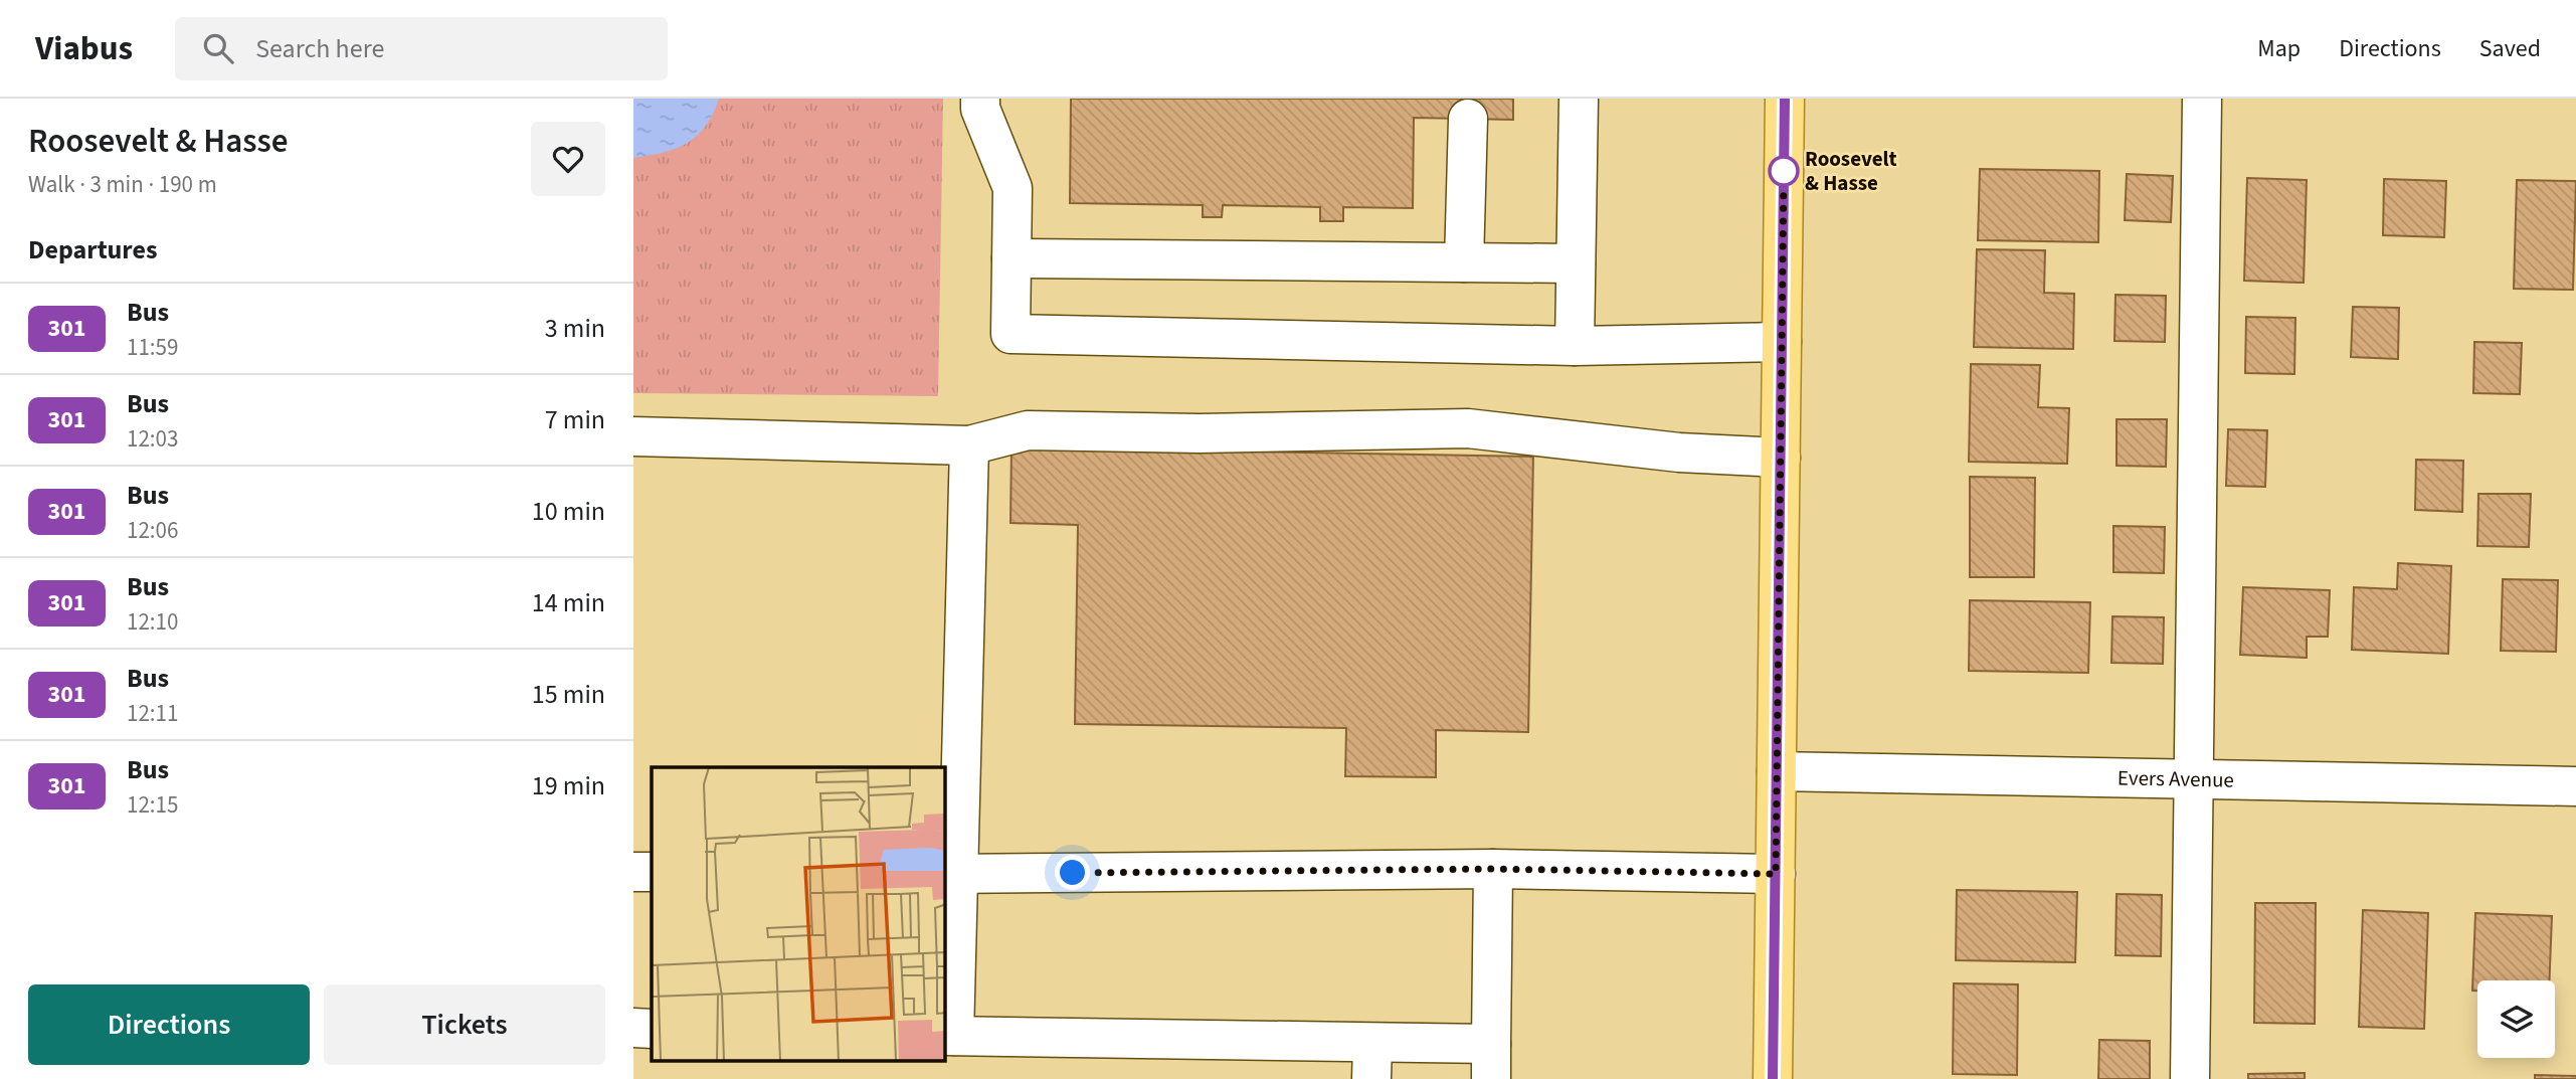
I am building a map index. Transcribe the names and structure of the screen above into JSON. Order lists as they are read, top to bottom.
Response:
{
  "streets": {
    "street": ["Evers Avenue"]
  },
  "places": ["Roosevelt & Hasse"],
  "lines": ["bus line 301"],
  "page": {
    "header": "Viabus",
    "search": "Search here",
    "nav": ["Map", "Directions", "Saved"],
    "heading": [
      ["Roosevelt & Hasse", "Walk · 3 min · 190 m"],
      "Departures"
    ],
    "list": [
      {
        "mark": "301",
        "name": "Bus",
        "note": "11:59",
        "value": "3 min"
      },
      {
        "mark": "301",
        "name": "Bus",
        "note": "12:03",
        "value": "7 min"
      },
      {
        "mark": "301",
        "name": "Bus",
        "note": "12:06",
        "value": "10 min"
      },
      {
        "mark": "301",
        "name": "Bus",
        "note": "12:10",
        "value": "14 min"
      },
      {
        "mark": "301",
        "name": "Bus",
        "note": "12:11",
        "value": "15 min"
      },
      {
        "mark": "301",
        "name": "Bus",
        "note": "12:15",
        "value": "19 min"
      }
    ],
    "buttons": ["Directions", "Tickets"]
  }
}
